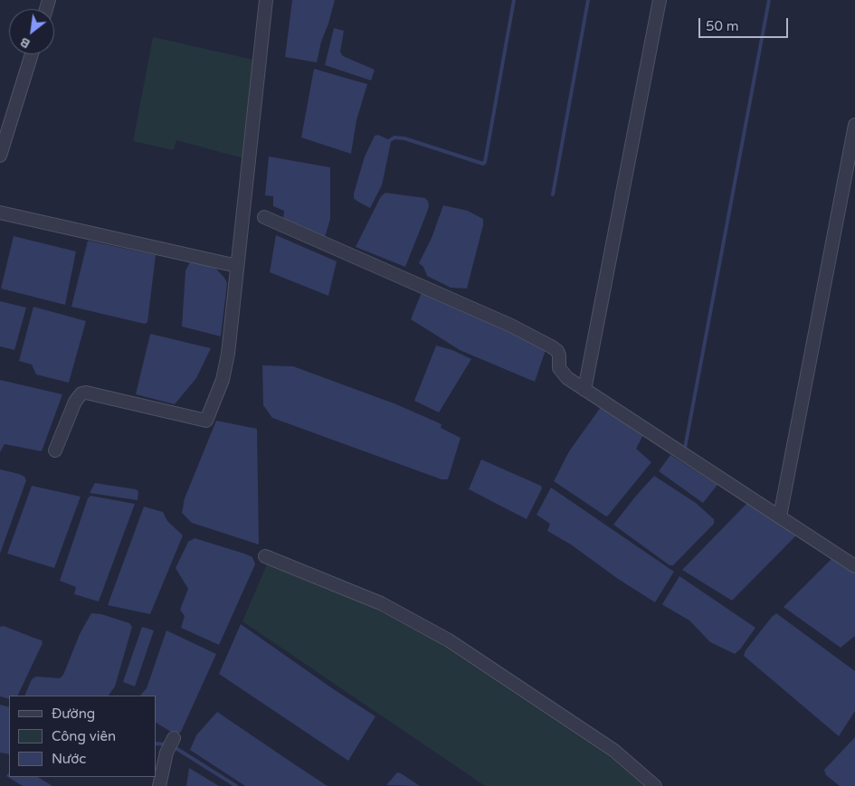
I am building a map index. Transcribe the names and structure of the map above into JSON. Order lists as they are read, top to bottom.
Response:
{
  "legend": ["Đường", "Công viên", "Nước"],
  "scale_bar": "50 m",
  "north": "bottom left"
}
